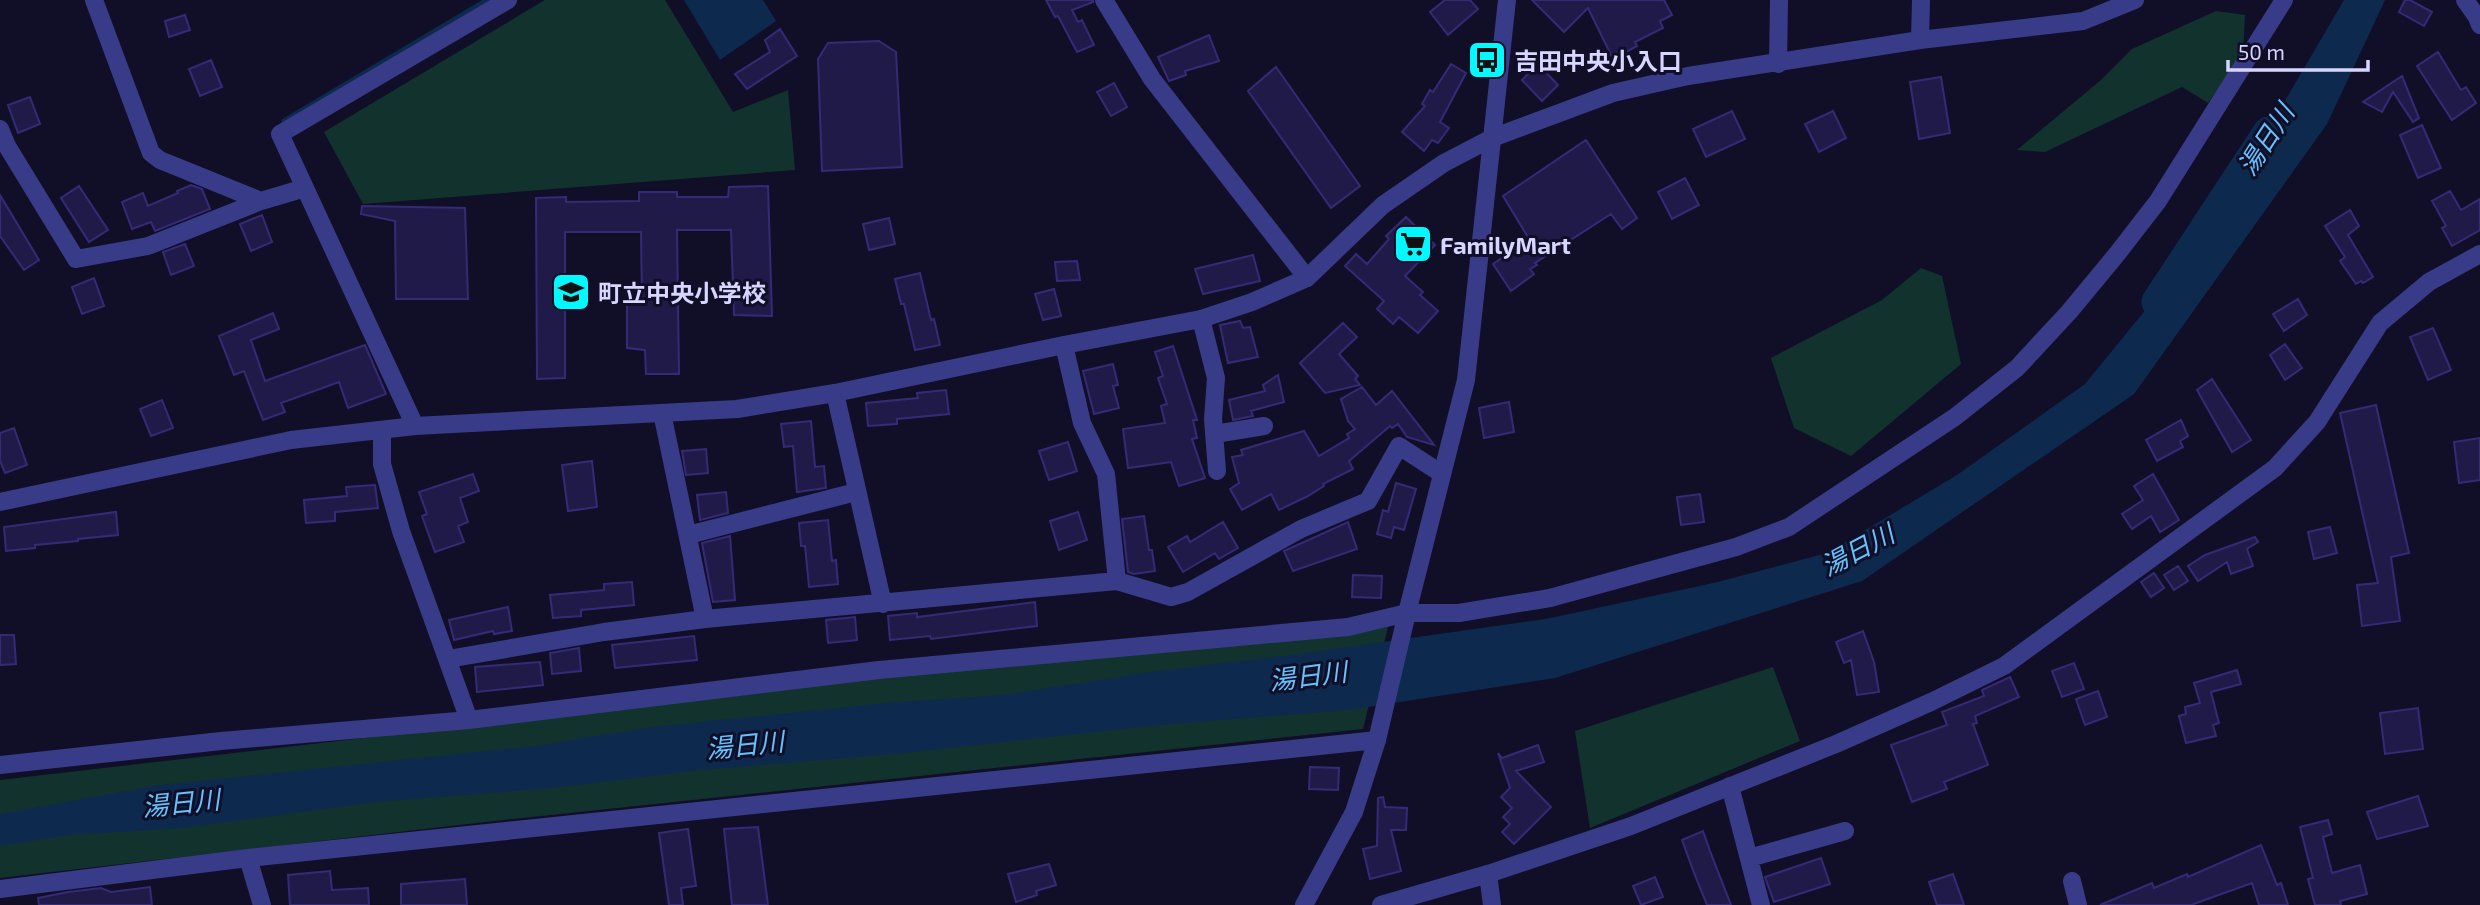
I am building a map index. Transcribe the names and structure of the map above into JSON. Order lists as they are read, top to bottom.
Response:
{
  "water": ["湯日川"],
  "places": {
    "bus stop": ["吉田中央小入口"],
    "supermarket": ["FamilyMart"],
    "school or university": ["町立中央小学校"]
  },
  "scale_bar": "50 m"
}
